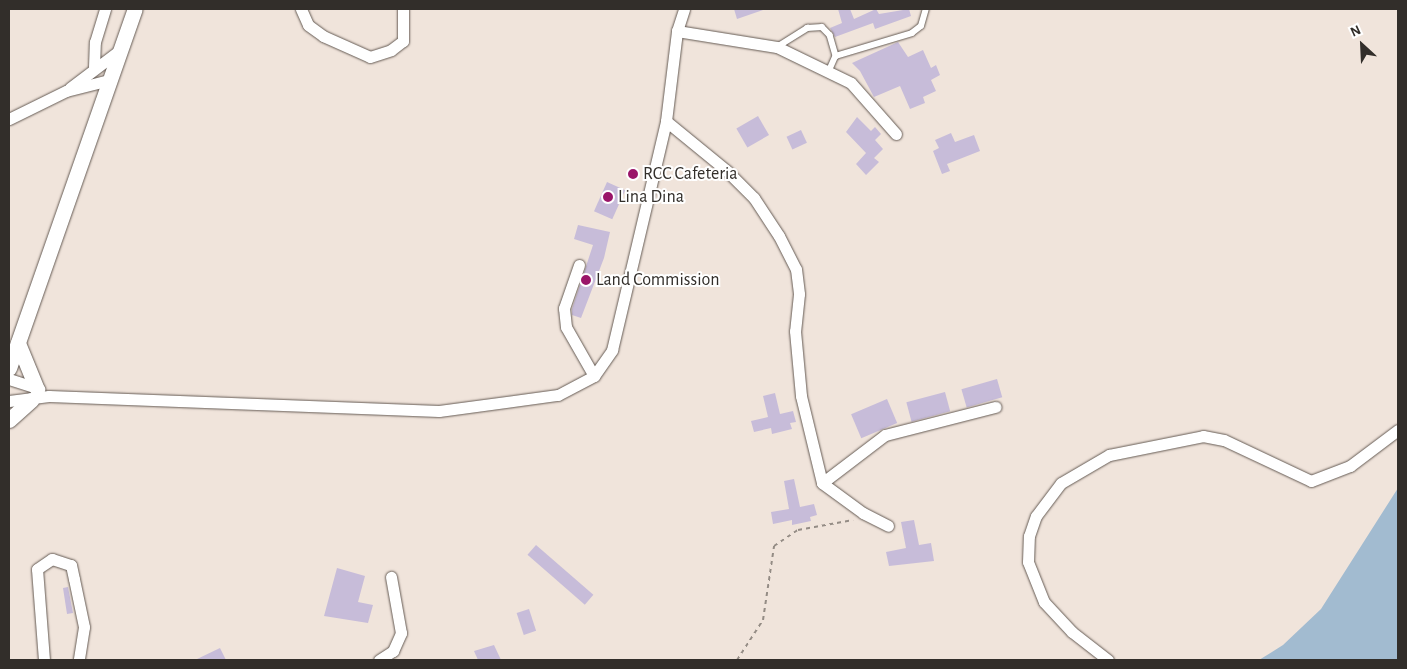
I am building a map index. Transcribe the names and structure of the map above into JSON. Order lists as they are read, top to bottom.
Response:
{
  "places": ["RCC Cafeteria", "Lina Dina", "Land Commission"],
  "north": "top left"
}
